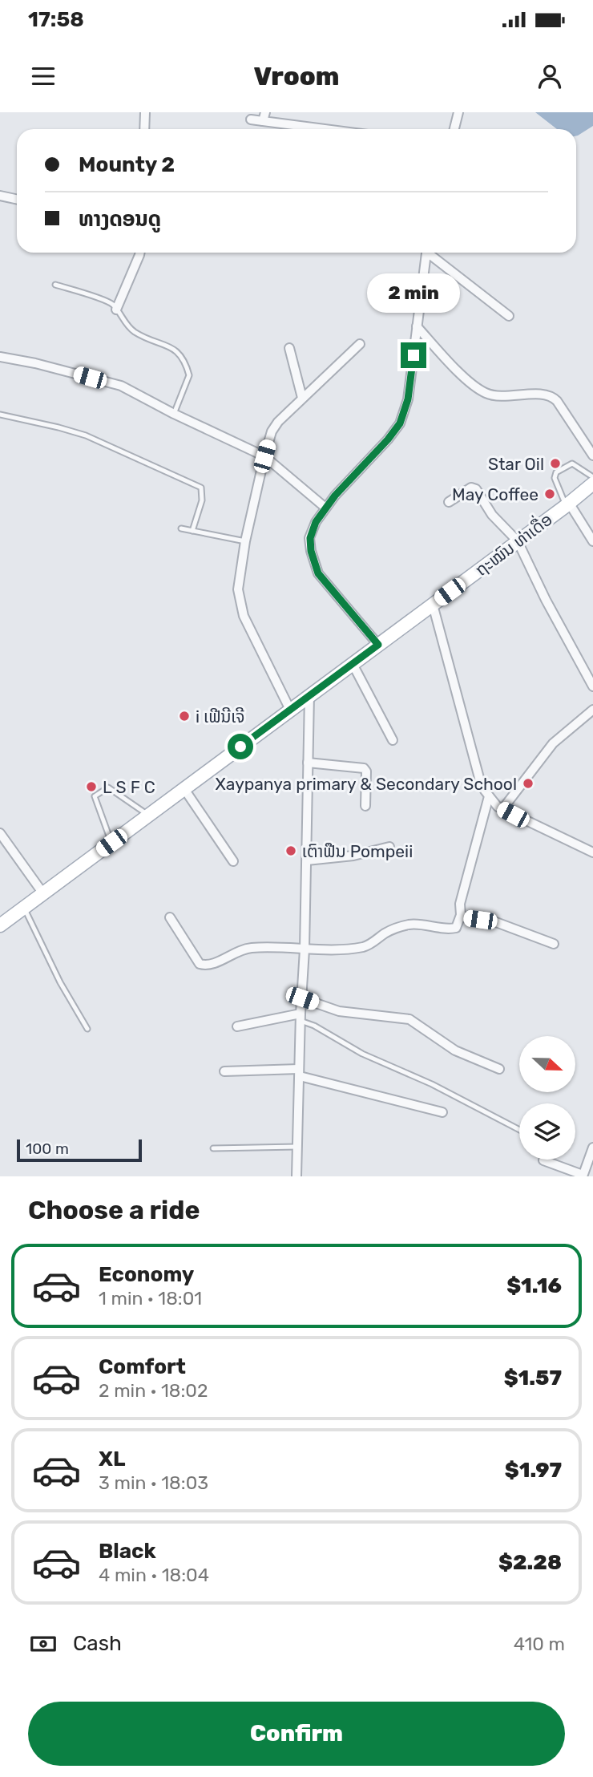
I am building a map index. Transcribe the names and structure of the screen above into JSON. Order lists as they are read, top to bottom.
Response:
{
  "streets": {
    "main road": ["ຖະໝົນ ທ່າເດື່ອ"]
  },
  "places": [
    "Star Oil",
    "May Coffee",
    "i ເຟີນີເຈີ",
    "Xaypanya primary & Secondary School",
    "L S F C",
    "ເຕົາຟືນ Pompeii"
  ],
  "scale_bar": "100 m",
  "north": "right",
  "page": {
    "status": "17:58",
    "header": "Vroom",
    "banner": ["Mounty 2", "ທາງດອນດູ"],
    "bubble": "2 min",
    "scale": "100 m",
    "heading": "Choose a ride",
    "list": [
      {
        "name": "Economy",
        "note": "1 min · 18:01",
        "value": "$1.16"
      },
      {
        "name": "Comfort",
        "note": "2 min · 18:02",
        "value": "$1.57"
      },
      {
        "name": "XL",
        "note": "3 min · 18:03",
        "value": "$1.97"
      },
      {
        "name": "Black",
        "note": "4 min · 18:04",
        "value": "$2.28"
      }
    ],
    "pay": ["Cash", "410 m"],
    "buttons": "Confirm"
  }
}
